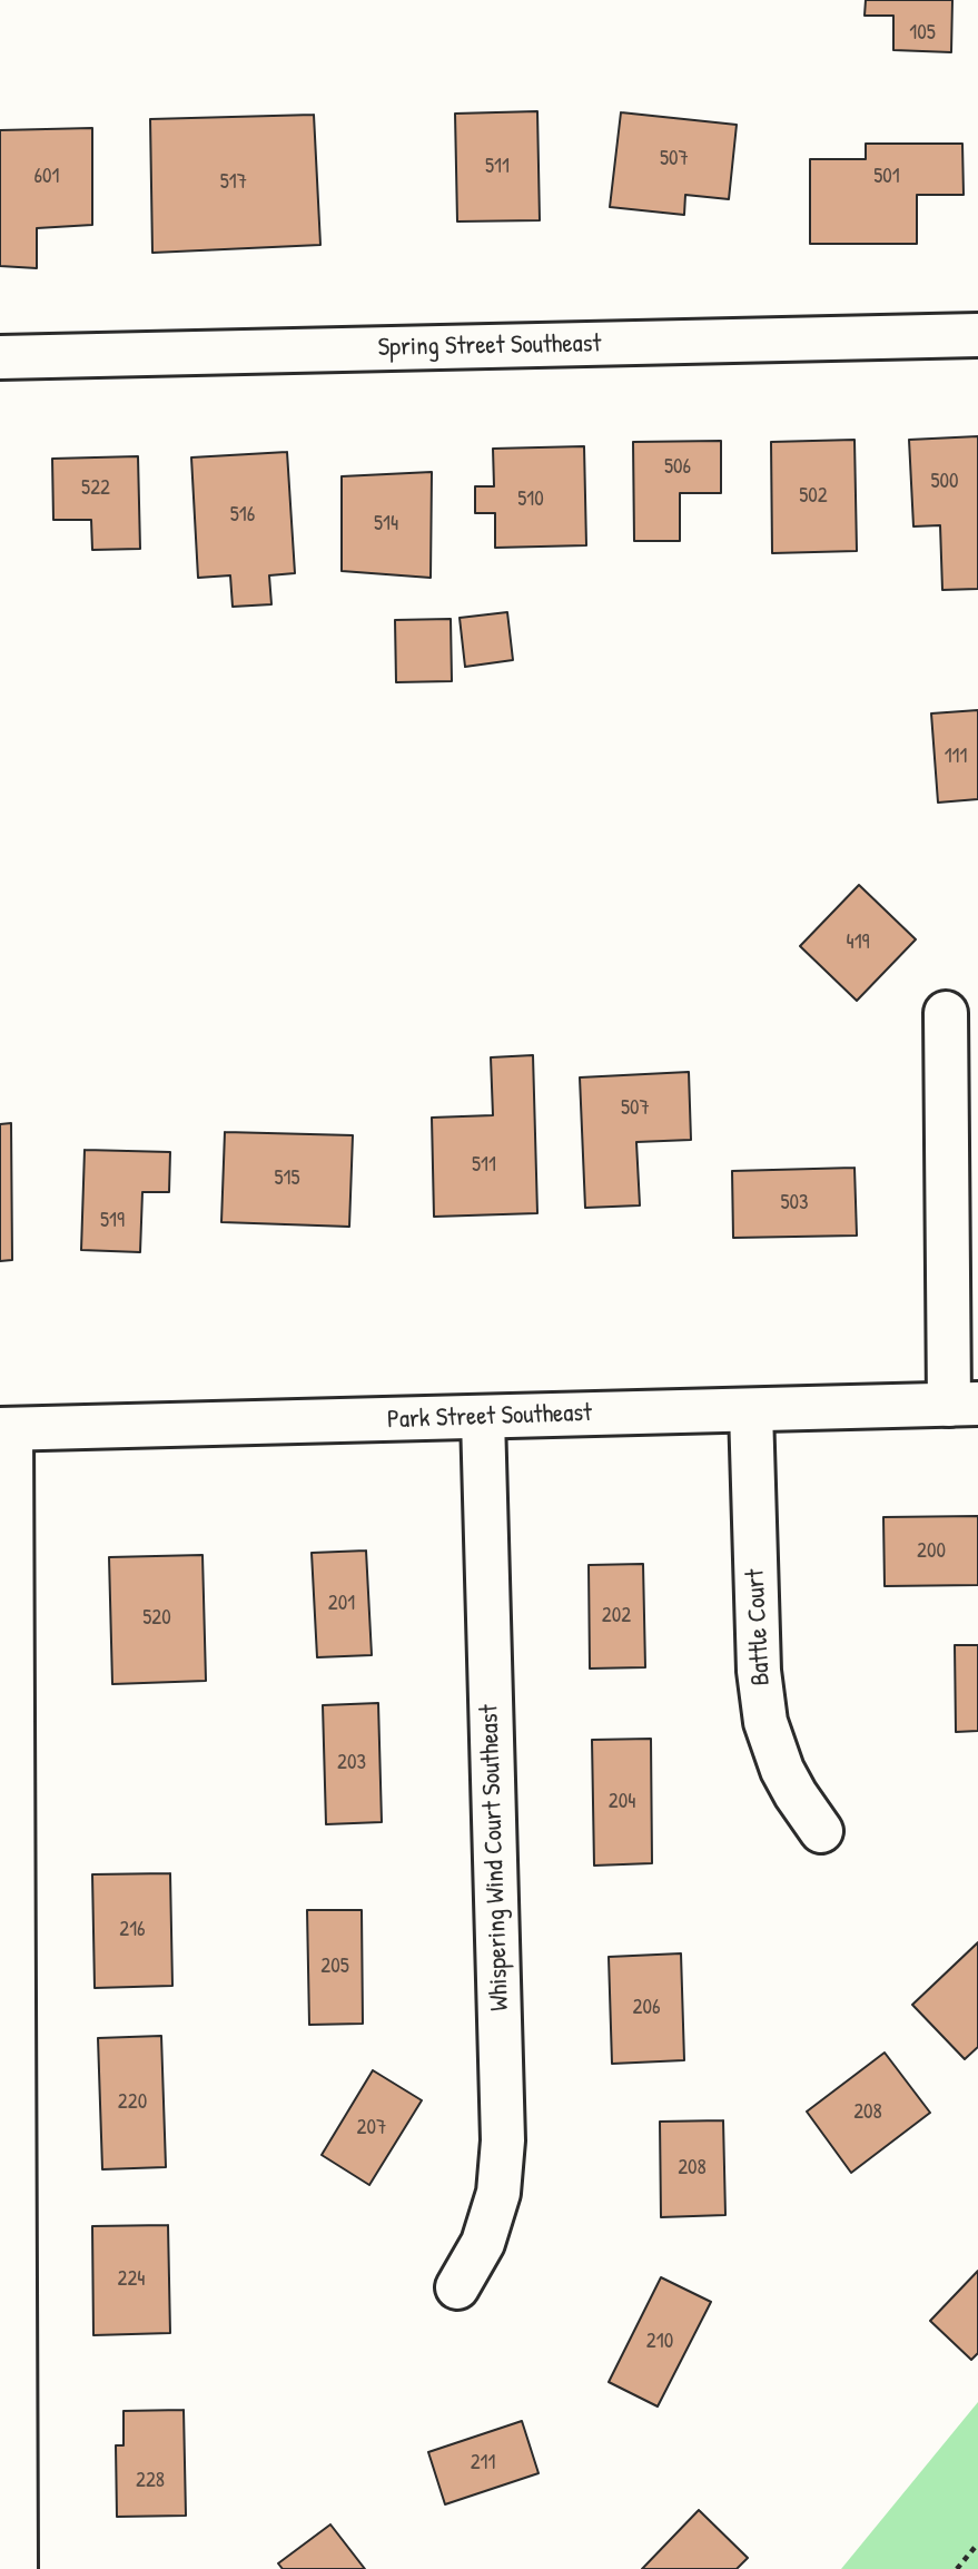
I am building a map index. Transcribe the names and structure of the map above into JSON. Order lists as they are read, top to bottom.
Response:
{
  "streets": {
    "street": [
      "Spring Street Southeast",
      "Park Street Southeast",
      "Battle Court",
      "Whispering Wind Court Southeast"
    ]
  },
  "crossings": [
    ["Park Street Southeast", "Battle Court"],
    ["Park Street Southeast", "Whispering Wind Court Southeast"]
  ],
  "house_numbers": [
    "105",
    "507",
    "511",
    "601",
    "501",
    "517",
    "506",
    "500",
    "522",
    "502",
    "510",
    "516",
    "514",
    "111",
    "419",
    "507",
    "511",
    "515",
    "503",
    "519",
    "200",
    "201",
    "202",
    "520",
    "203",
    "204",
    "216",
    "205",
    "206",
    "220",
    "208",
    "207",
    "208",
    "224",
    "210",
    "211",
    "228"
  ]
}
